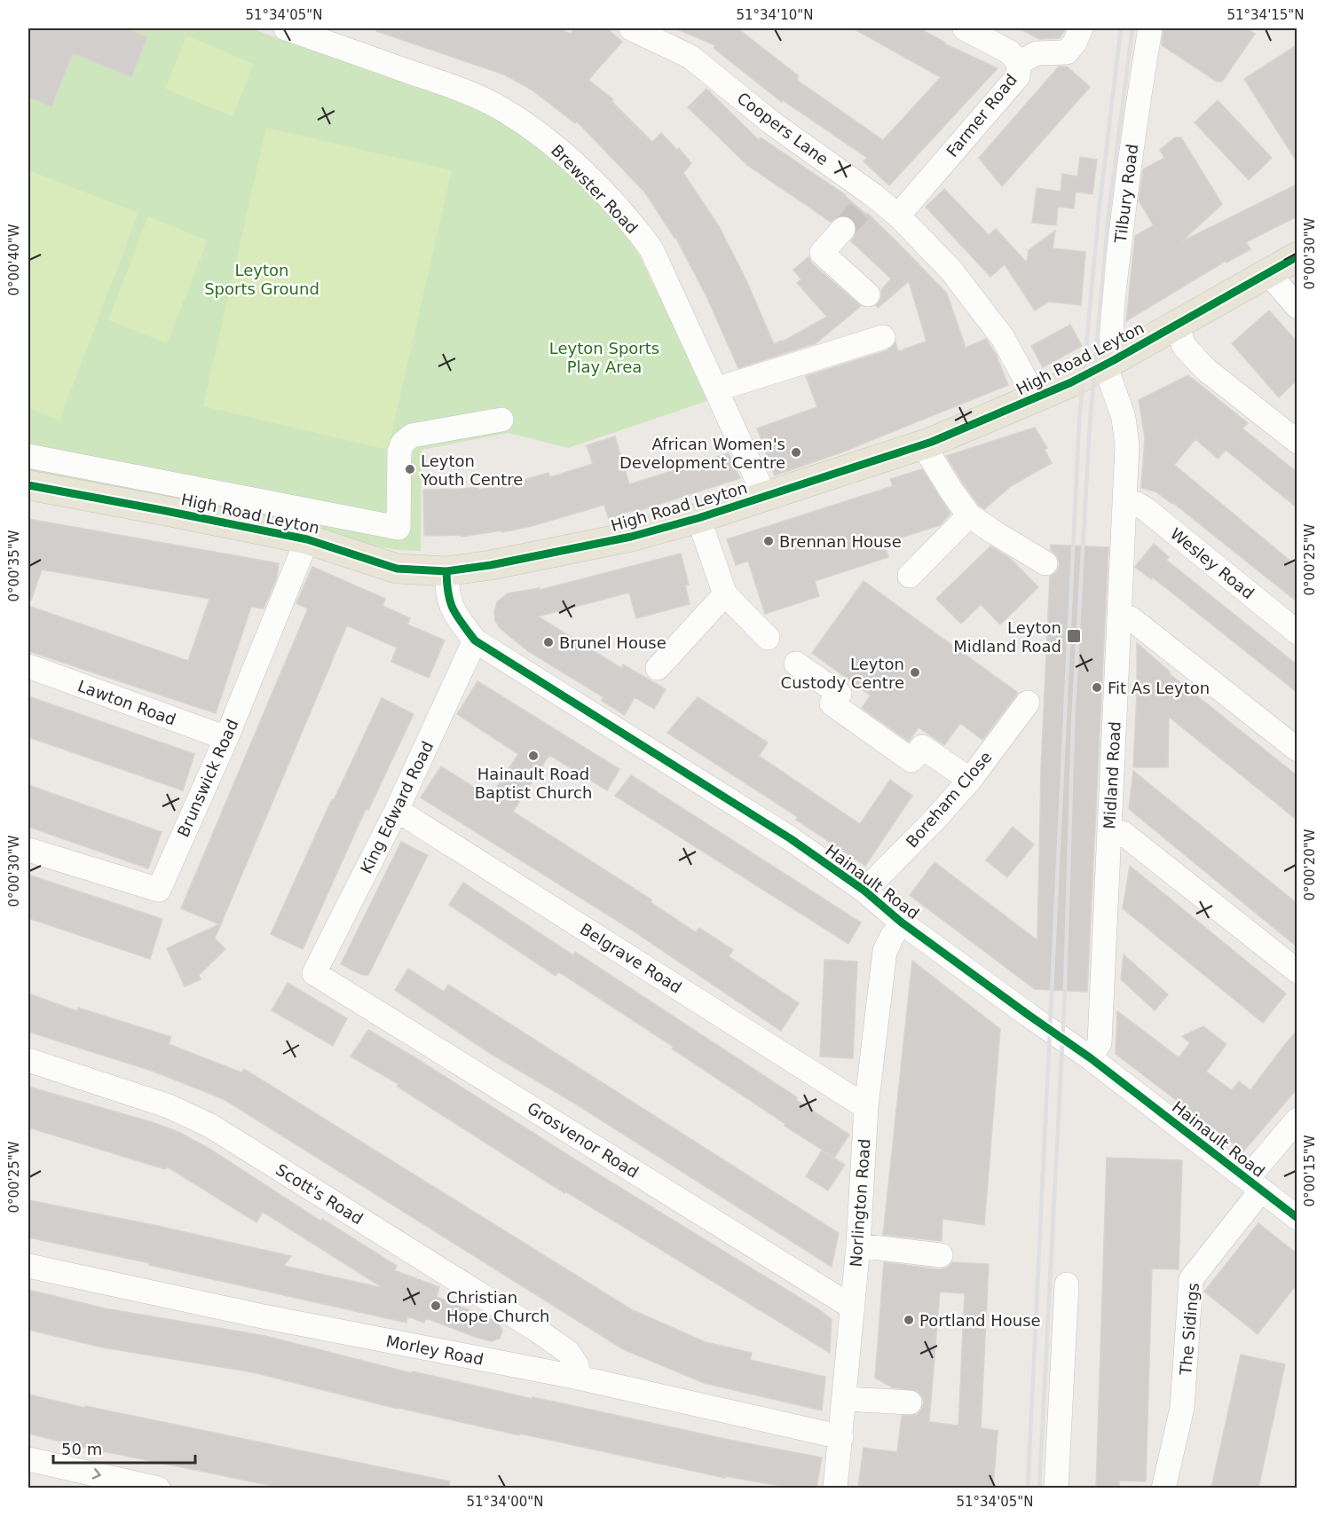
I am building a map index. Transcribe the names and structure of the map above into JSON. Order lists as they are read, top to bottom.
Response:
{
  "streets": {
    "main road": ["High Road Leyton"],
    "street": [
      "Farmer Road",
      "Coopers Lane",
      "Brewster Road",
      "Tilbury Road",
      "Wesley Road",
      "Lawton Road",
      "Midland Road",
      "Brunswick Road",
      "Boreham Close",
      "King Edward Road",
      "Hainault Road",
      "Belgrave Road",
      "Grosvenor Road",
      "Scott's Road",
      "Norlington Road",
      "The Sidings",
      "Morley Road"
    ]
  },
  "crossings": [
    ["Farmer Road", "Coopers Lane"],
    ["Coopers Lane", "High Road Leyton"],
    ["Brewster Road", "High Road Leyton"],
    ["Tilbury Road", "High Road Leyton"],
    ["Tilbury Road", "Midland Road"],
    ["High Road Leyton", "Midland Road"],
    ["High Road Leyton", "Brunswick Road"],
    ["High Road Leyton", "Hainault Road"],
    ["Wesley Road", "Midland Road"],
    ["Lawton Road", "Brunswick Road"],
    ["Midland Road", "Hainault Road"],
    ["Boreham Close", "Hainault Road"],
    ["King Edward Road", "Hainault Road"],
    ["King Edward Road", "Belgrave Road"],
    ["King Edward Road", "Grosvenor Road"],
    ["Hainault Road", "Norlington Road"],
    ["Hainault Road", "The Sidings"],
    ["Belgrave Road", "Norlington Road"],
    ["Grosvenor Road", "Norlington Road"],
    ["Scott's Road", "Morley Road"],
    ["Norlington Road", "Morley Road"]
  ],
  "parks": ["Leyton Sports Ground", "Leyton Sports Play Area"],
  "places": {
    "other": [
      "African Women's Development Centre",
      "Leyton Youth Centre",
      "Brennan House",
      "Brunel House",
      "Leyton Custody Centre",
      "Fit As Leyton",
      "Hainault Road Baptist Church",
      "Christian Hope Church",
      "Portland House"
    ],
    "transit": ["Leyton Midland Road"]
  },
  "scale_bar": "50 m",
  "coordinates": [
    "51°34'05\"N",
    "51°34'10\"N",
    "51°34'15\"N",
    "0°00'30\"W",
    "0°00'40\"W",
    "0°00'25\"W",
    "0°00'35\"W",
    "0°00'20\"W",
    "0°00'15\"W",
    "51°34'00\"N"
  ]
}
